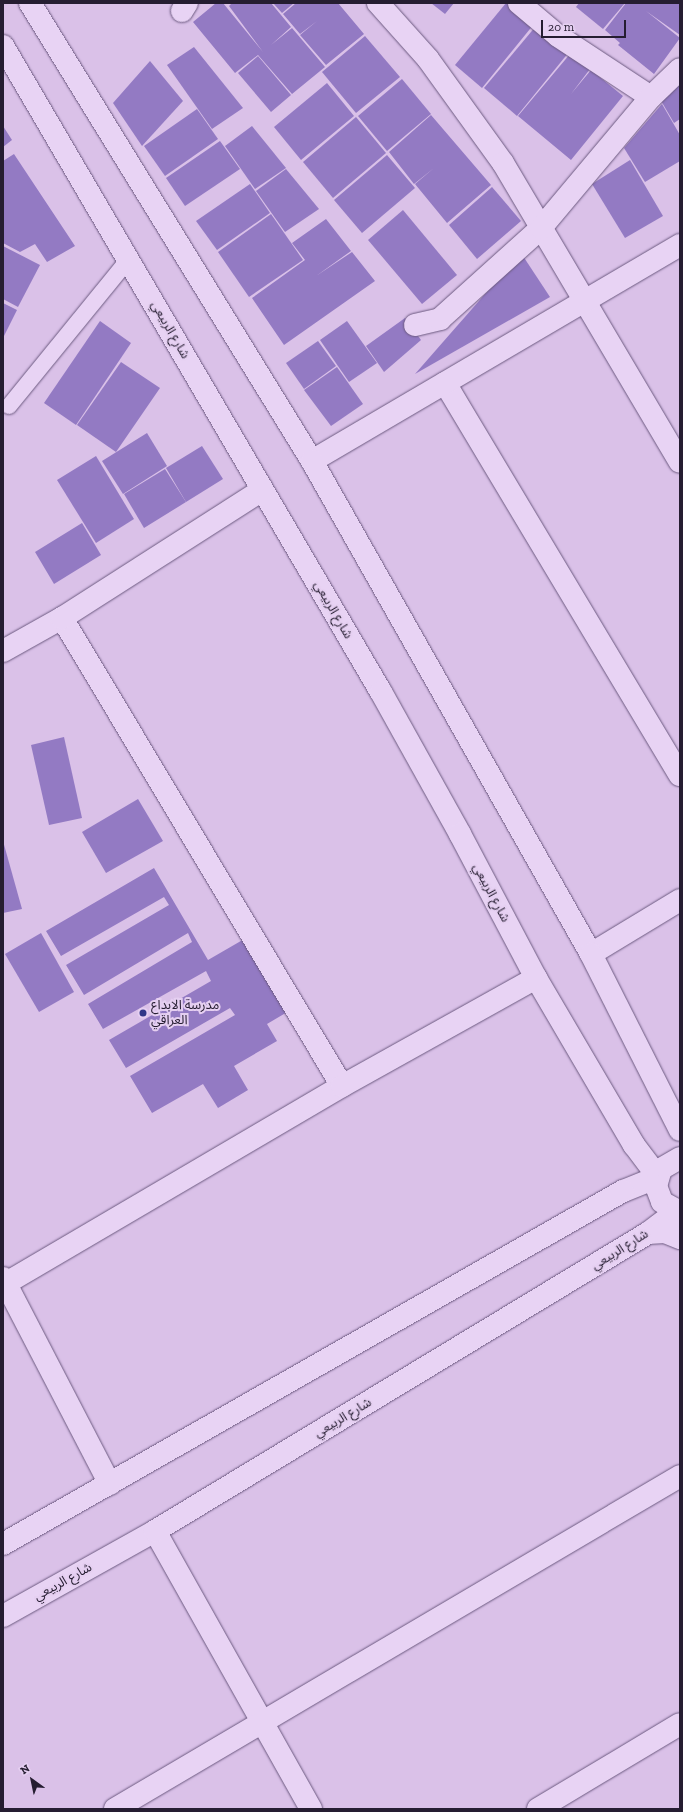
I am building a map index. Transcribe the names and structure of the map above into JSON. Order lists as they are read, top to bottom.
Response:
{
  "streets": {
    "street": ["شارع الربيعي"]
  },
  "places": ["مدرسة الابداع العراقي"],
  "scale_bar": "20 m",
  "north": "top left"
}
